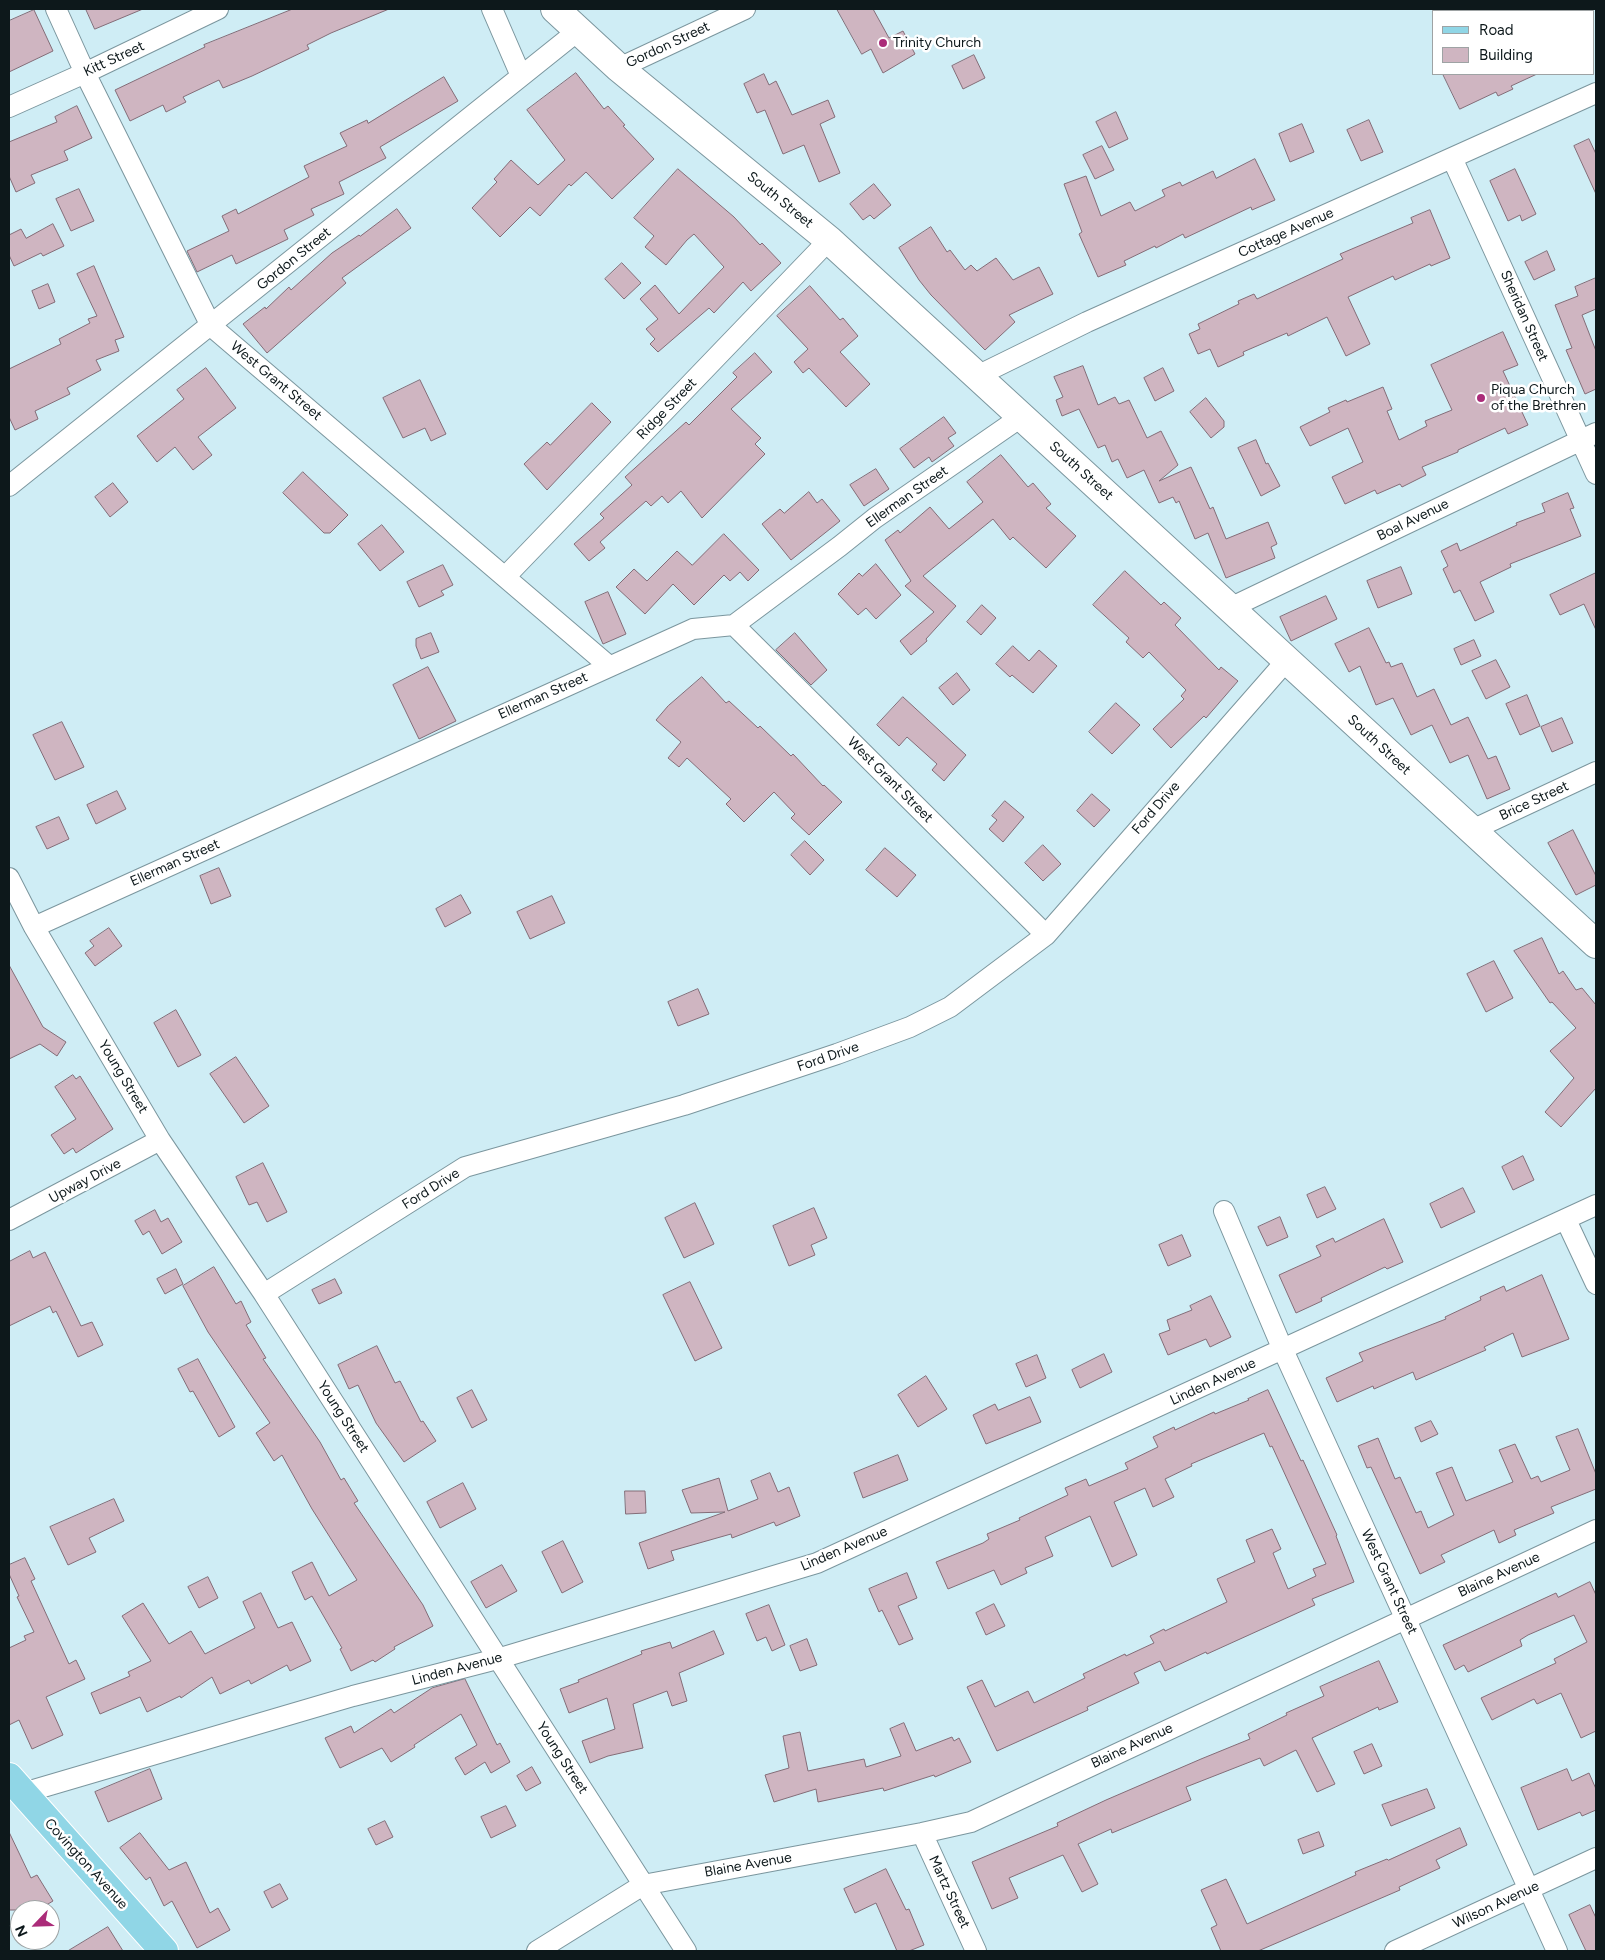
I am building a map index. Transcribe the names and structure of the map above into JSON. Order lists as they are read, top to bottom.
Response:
{
  "streets": {
    "main road": ["Covington Avenue"],
    "street": [
      "Gordon Street",
      "Kitt Street",
      "South Street",
      "Cottage Avenue",
      "Sheridan Street",
      "West Grant Street",
      "Ridge Street",
      "Ellerman Street",
      "Boal Avenue",
      "Brice Street",
      "Ford Drive",
      "Young Street",
      "Upway Drive",
      "Linden Avenue",
      "Blaine Avenue",
      "Martz Street",
      "Wilson Avenue"
    ]
  },
  "crossings": [
    ["Gordon Street", "South Street"],
    ["Gordon Street", "West Grant Street"],
    ["Kitt Street", "West Grant Street"],
    ["South Street", "Cottage Avenue"],
    ["South Street", "Ridge Street"],
    ["South Street", "Ellerman Street"],
    ["South Street", "Boal Avenue"],
    ["South Street", "Brice Street"],
    ["South Street", "Ford Drive"],
    ["Cottage Avenue", "Sheridan Street"],
    ["Sheridan Street", "Boal Avenue"],
    ["West Grant Street", "Ridge Street"],
    ["West Grant Street", "Ellerman Street"],
    ["West Grant Street", "Ford Drive"],
    ["West Grant Street", "Linden Avenue"],
    ["West Grant Street", "Blaine Avenue"],
    ["West Grant Street", "Wilson Avenue"],
    ["Ellerman Street", "Young Street"],
    ["Ford Drive", "Young Street"],
    ["Young Street", "Upway Drive"],
    ["Young Street", "Linden Avenue"],
    ["Young Street", "Blaine Avenue"],
    ["Linden Avenue", "Covington Avenue"],
    ["Blaine Avenue", "Martz Street"]
  ],
  "places": ["Trinity Church", "Piqua Church of the Brethren"],
  "legend": ["Road", "Building"],
  "north": "bottom left"
}
